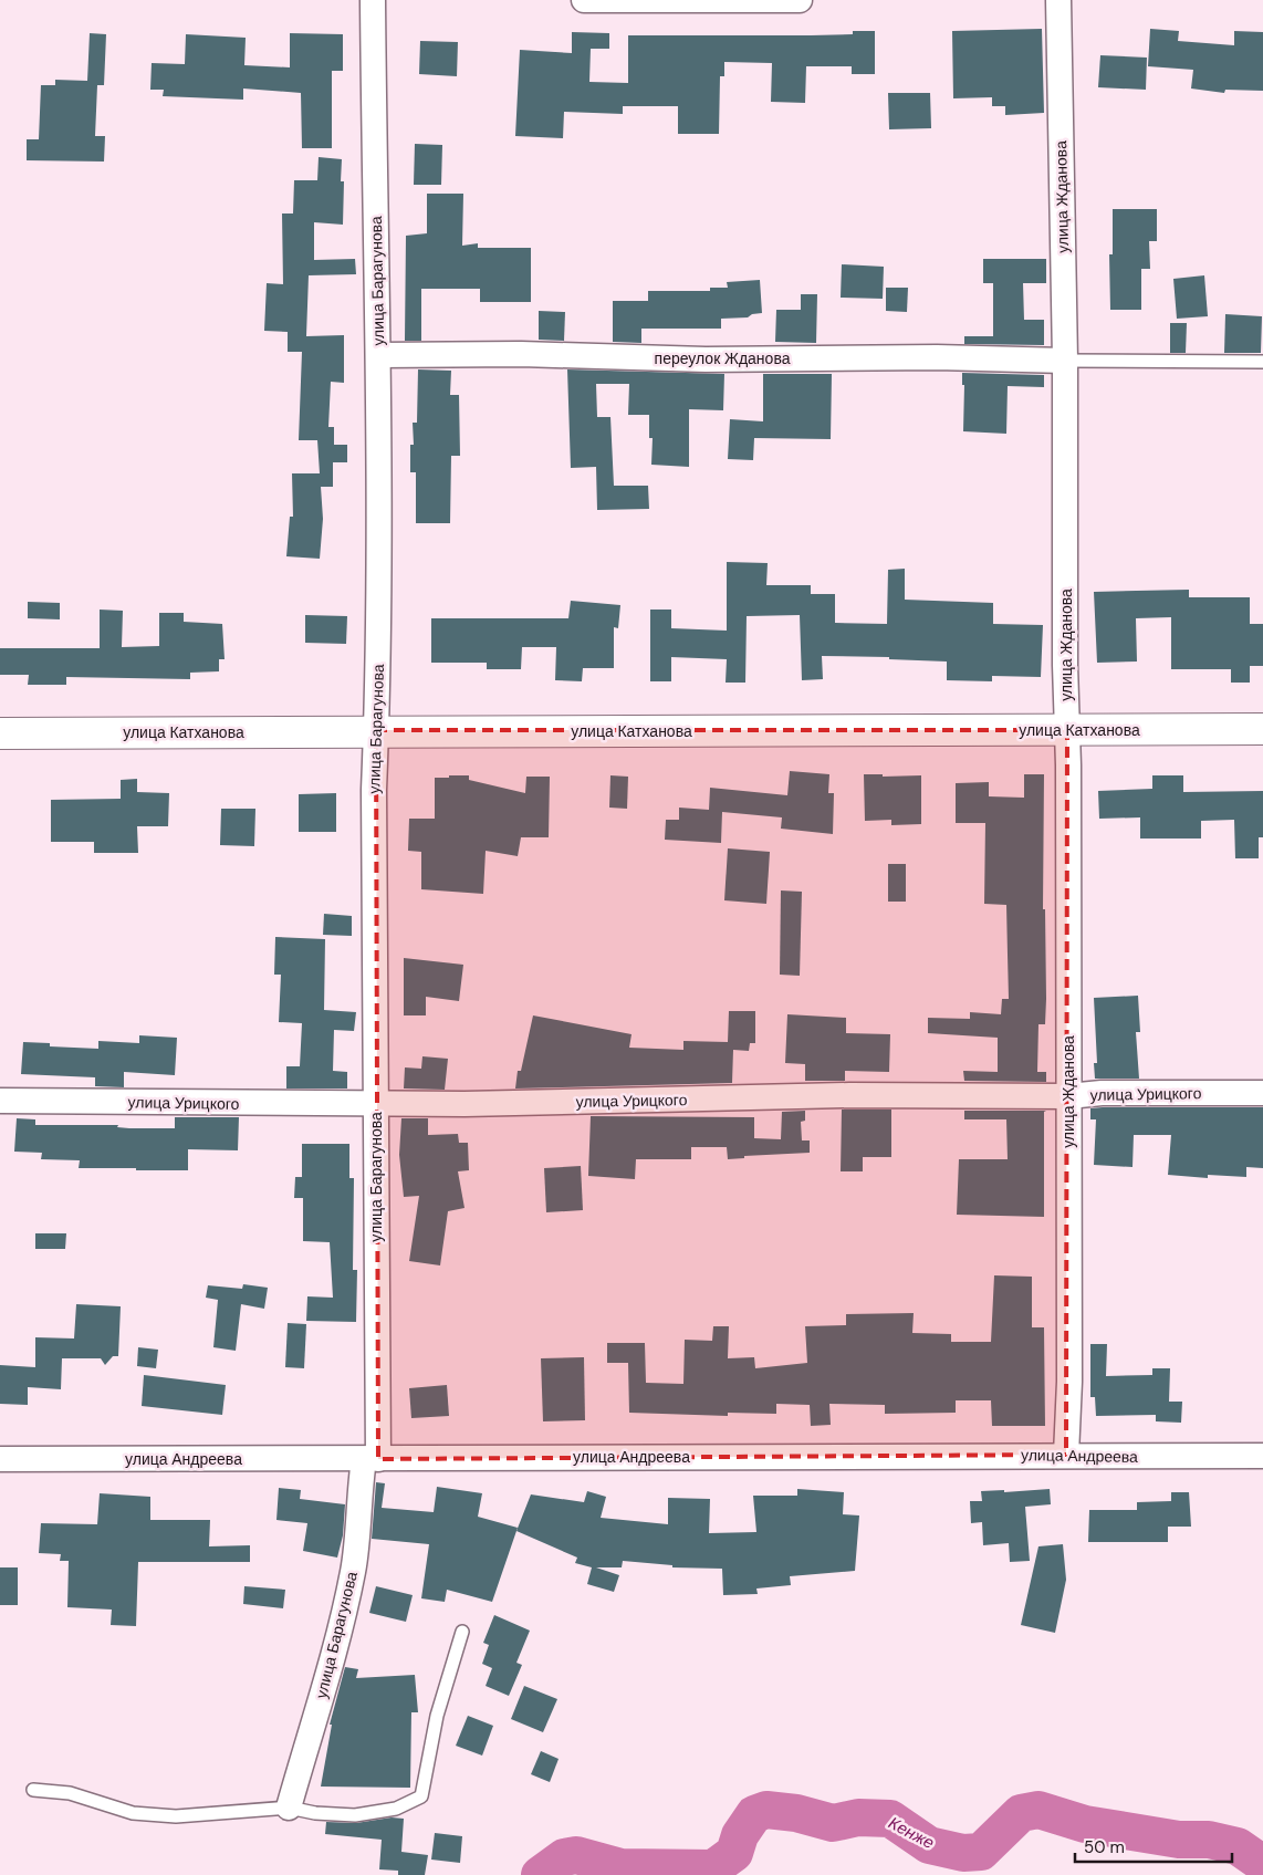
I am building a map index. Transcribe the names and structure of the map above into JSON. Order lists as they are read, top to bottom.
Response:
{
  "streets": {
    "street": [
      "улица Жданова",
      "улица Барагунова",
      "переулок Жданова",
      "улица Катханова",
      "улица Урицкого",
      "улица Андреева"
    ]
  },
  "crossings": [
    ["улица Жданова", "переулок Жданова"],
    ["улица Жданова", "улица Катханова"],
    ["улица Жданова", "улица Урицкого"],
    ["улица Жданова", "улица Андреева"],
    ["улица Барагунова", "переулок Жданова"],
    ["улица Барагунова", "улица Катханова"],
    ["улица Барагунова", "улица Урицкого"],
    ["улица Барагунова", "улица Андреева"]
  ],
  "water": ["Кенже"],
  "scale_bar": "50 m"
}
